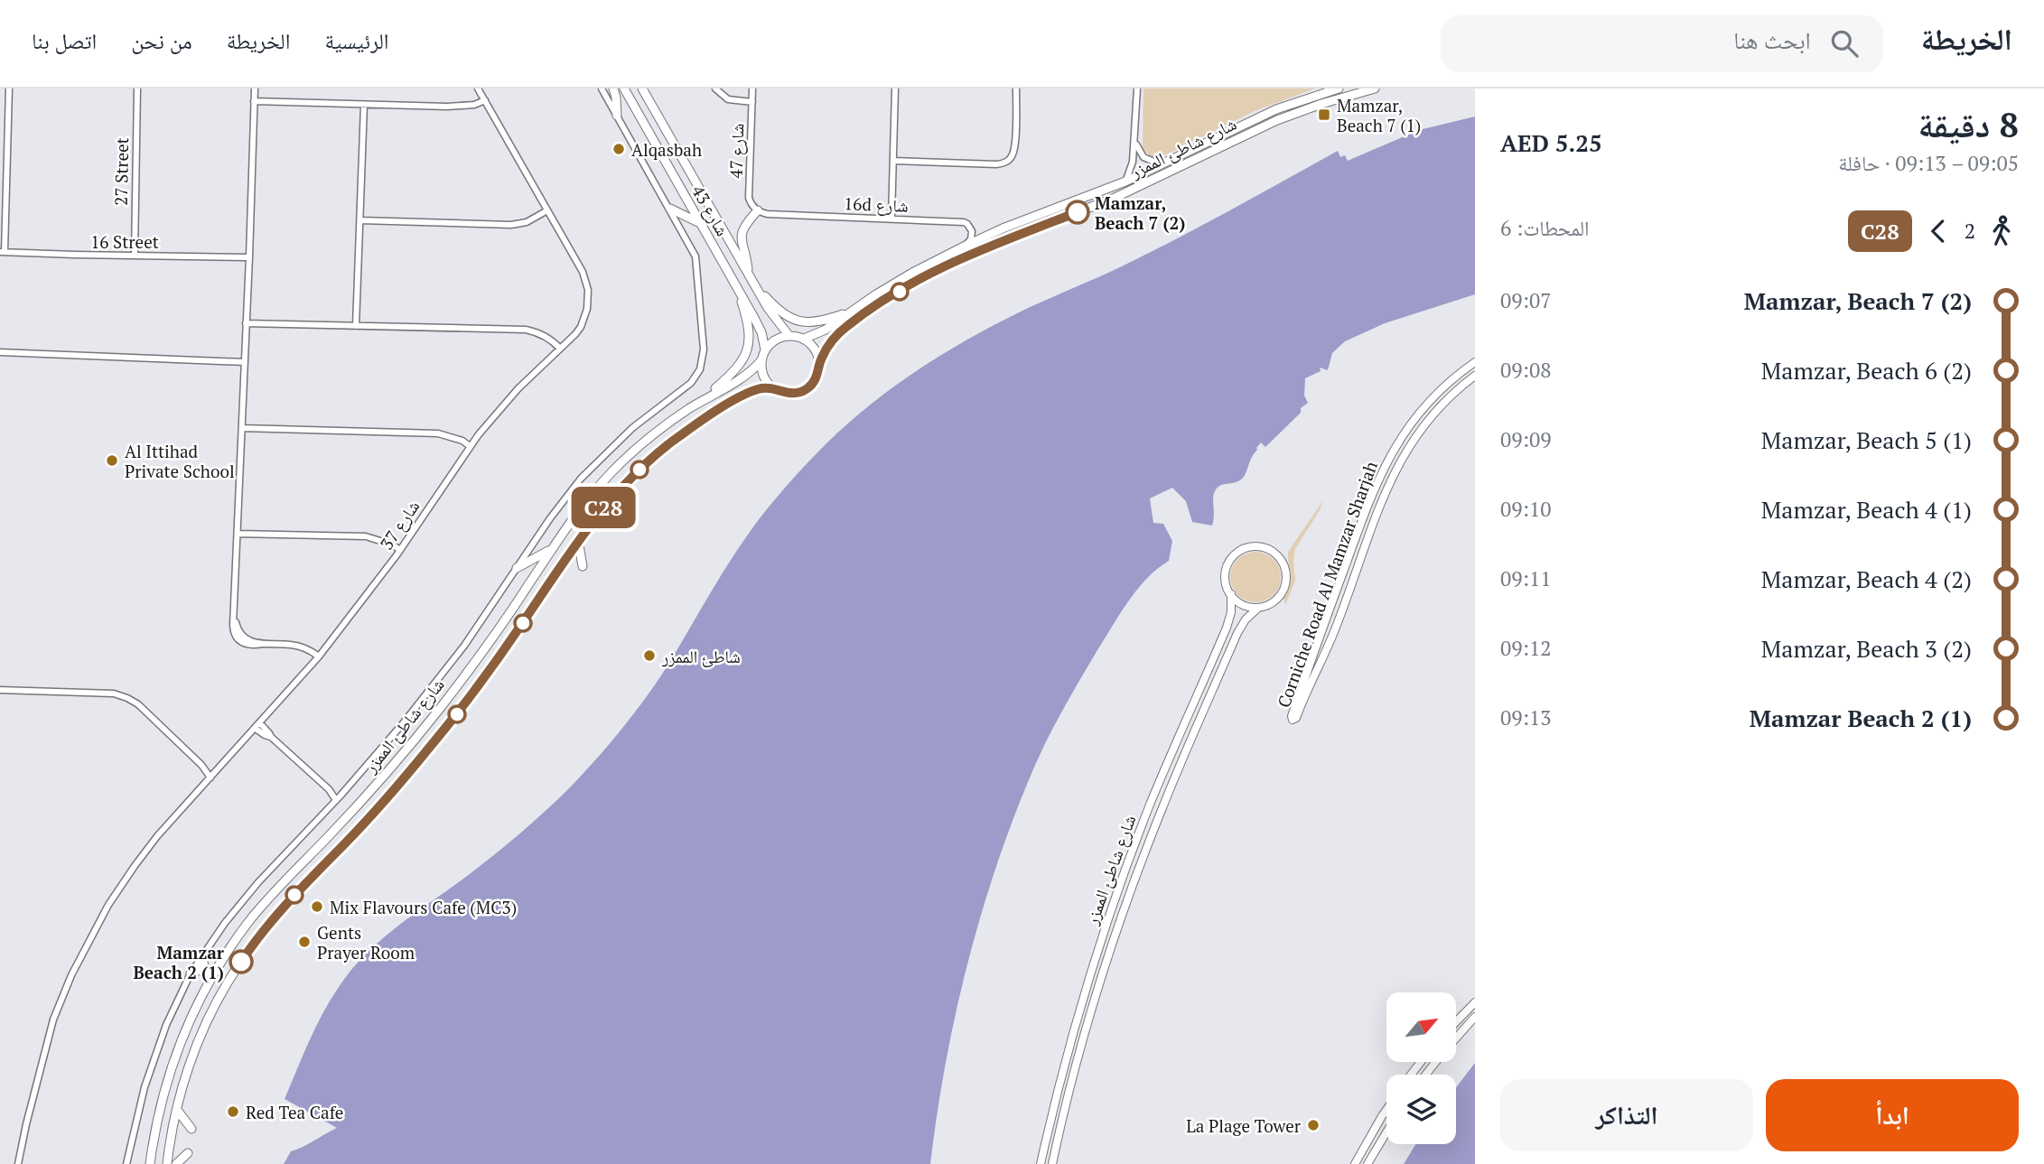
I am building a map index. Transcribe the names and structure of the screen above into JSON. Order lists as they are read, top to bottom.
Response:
{
  "streets": {
    "main road": ["شارع شاطئ الممزر", "شارع 43"],
    "street": [
      "شارع 47",
      "27 Street",
      "16d شارع",
      "16 Street",
      "شارع 37",
      "Corniche Road Al Mamzar Sharjah"
    ]
  },
  "crossings": [
    ["شارع شاطئ الممزر", "16d شارع"],
    ["شارع شاطئ الممزر", "شارع 43"],
    ["شارع 47", "16d شارع"],
    ["27 Street", "16 Street"]
  ],
  "places": {
    "transit": ["Mamzar, Beach 7 (1)"],
    "other": [
      "Alqasbah",
      "Mamzar, Beach 7 (2)",
      "Al Ittihad Private School",
      "شاطئ الممزر",
      "Mix Flavours Cafe (MC3)",
      "Gents Prayer Room",
      "Mamzar Beach 2 (1)",
      "Red Tea Cafe",
      "La Plage Tower"
    ]
  },
  "lines": ["bus line C28"],
  "north": "top right",
  "page": {
    "header": "الخريطة",
    "search": "ابحث هنا",
    "nav": [
      "الرئيسية",
      "الخريطة",
      "من نحن",
      "اتصل بنا"
    ],
    "heading": ["8 دقيقة", "09:05 – 09:13 · حافلة", "AED 5.25"],
    "on_map": "C28",
    "legs": ["2", "C28", "المحطات: 6"],
    "list": [
      {
        "name": "Mamzar, Beach 7 (2)",
        "value": "09:07"
      },
      {
        "name": "Mamzar, Beach 6 (2)",
        "value": "09:08"
      },
      {
        "name": "Mamzar, Beach 5 (1)",
        "value": "09:09"
      },
      {
        "name": "Mamzar, Beach 4 (1)",
        "value": "09:10"
      },
      {
        "name": "Mamzar, Beach 4 (2)",
        "value": "09:11"
      },
      {
        "name": "Mamzar, Beach 3 (2)",
        "value": "09:12"
      },
      {
        "name": "Mamzar Beach 2 (1)",
        "value": "09:13"
      }
    ],
    "buttons": ["ابدأ", "التذاكر"]
  }
}
